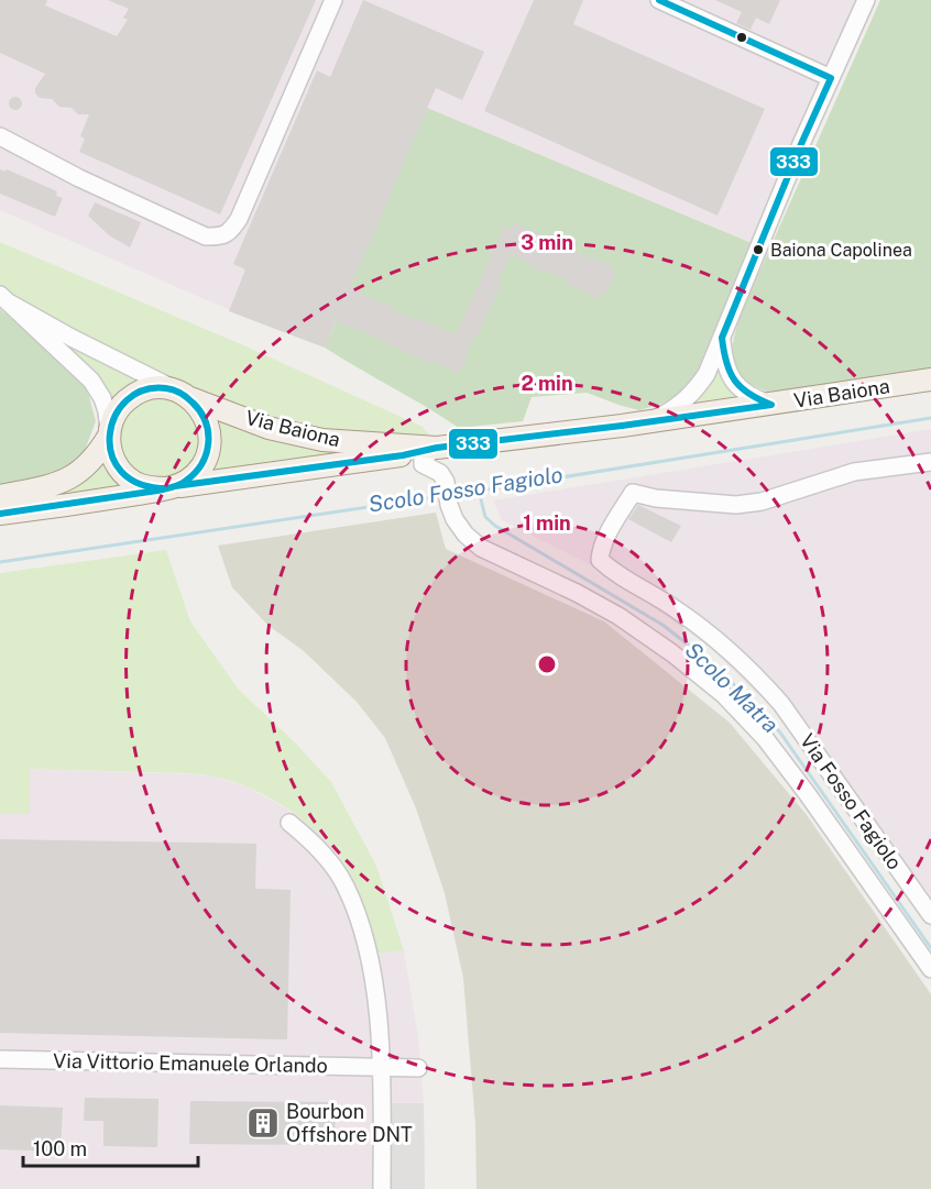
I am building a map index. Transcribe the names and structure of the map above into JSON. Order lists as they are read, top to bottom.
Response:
{
  "streets": {
    "main road": ["Via Baiona"],
    "street": ["Via Fosso Fagiolo", "Via Vittorio Emanuele Orlando"]
  },
  "water": ["Scolo Fosso Fagiolo", "Scolo Matra"],
  "places": {
    "other": ["Baiona Capolinea"],
    "building": ["Bourbon Offshore DNT"]
  },
  "lines": ["transit line 333"],
  "scale_bar": "100 m",
  "rings": ["3 min", "2 min", "1 min"]
}
